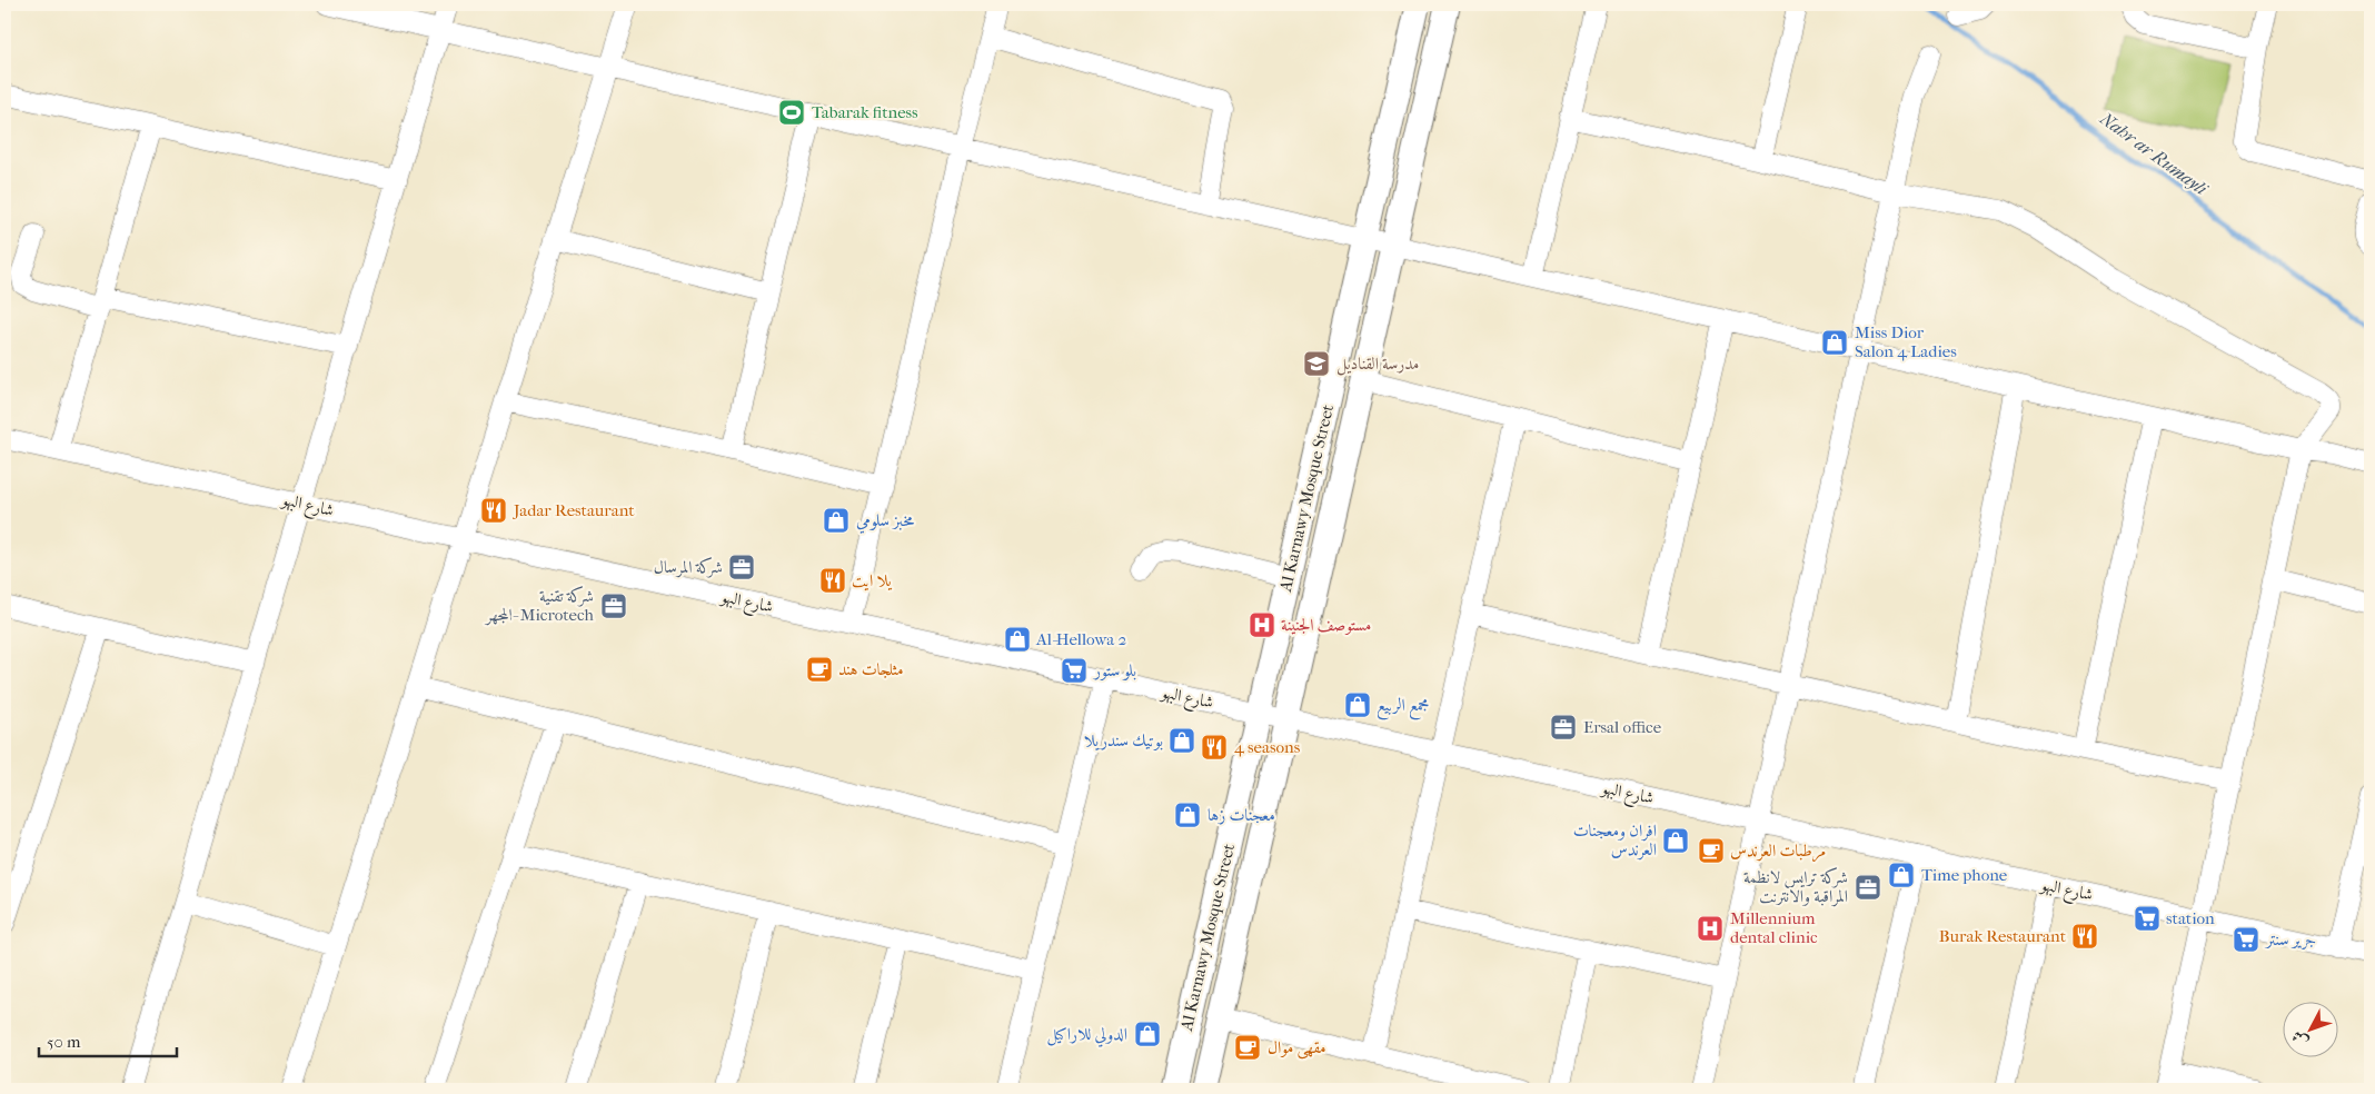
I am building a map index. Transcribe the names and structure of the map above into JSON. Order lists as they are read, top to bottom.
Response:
{
  "streets": {
    "main road": ["Al Karnawy Mosque Street"],
    "street": ["شارع البهو"]
  },
  "crossings": [
    ["Al Karnawy Mosque Street", "شارع البهو"]
  ],
  "water": ["Nahr ar Rumayli"],
  "places": {
    "sports": ["Tabarak fitness"],
    "shop": [
      "Miss Dior Salon 4 Ladies",
      "مخبز سلومي",
      "Al-Hellowa 2",
      "مجمع الربيع",
      "بوتيك سندريلا",
      "معجنات زها",
      "افران ومعجنات العرندس",
      "Time phone",
      "الدولي للاراكيل"
    ],
    "school or university": ["مدرسة القناديل"],
    "restaurant": [
      "Jadar Restaurant",
      "يلا ايت",
      "4 seasons",
      "Burak Restaurant"
    ],
    "office": [
      "شركة المرسال",
      "شركة تقنية المجهر- Microtech",
      "Ersal office",
      "شركة ترايس لانظمة المراقبة والانترنت"
    ],
    "hospital": ["مستوصف الجنينة", "Millennium dental clinic"],
    "cafe": ["مثلجات هند", "مرطبات العرندس", "مقهى موال"],
    "supermarket": ["بلو ستور", "station", "جرير سنتر"]
  },
  "scale_bar": "50 m",
  "north": "bottom left"
}
